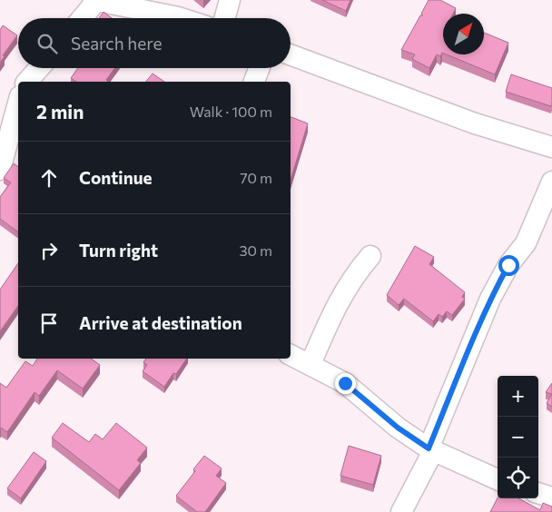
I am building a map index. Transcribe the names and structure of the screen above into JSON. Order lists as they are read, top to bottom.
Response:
{
  "north": "top right",
  "page": {
    "search": "Search here",
    "heading": ["2 min", "Walk · 100 m"],
    "list": [
      ["Continue", "70 m"],
      ["Turn right", "30 m"],
      "Arrive at destination"
    ],
    "map_buttons": ["+", "−"]
  }
}
